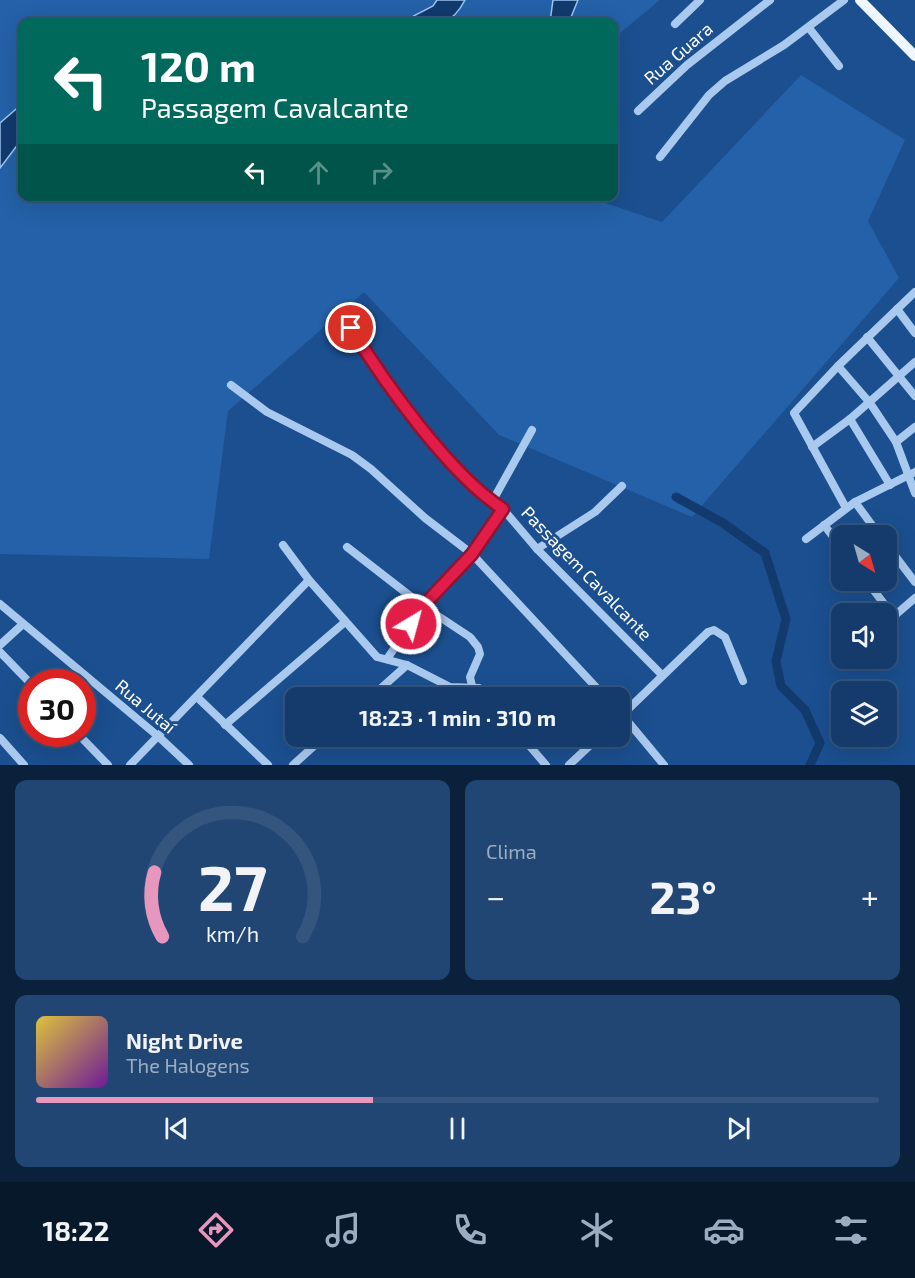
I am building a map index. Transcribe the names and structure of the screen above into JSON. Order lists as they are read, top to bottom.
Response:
{
  "streets": {
    "street": ["Rua Guara", "Passagem Cavalcante", "Rua Jutaí"]
  },
  "north": "bottom right",
  "page": {
    "turn": ["120 m", "Passagem Cavalcante"],
    "limit": "30",
    "trip": "18:23 · 1 min · 310 m",
    "tile": "Clima",
    "heat": ["−", "23°", "+"],
    "song": ["Night Drive", "The Halogens"],
    "tabs": "18:22",
    "gauge": ["27", "km/h"]
  }
}
